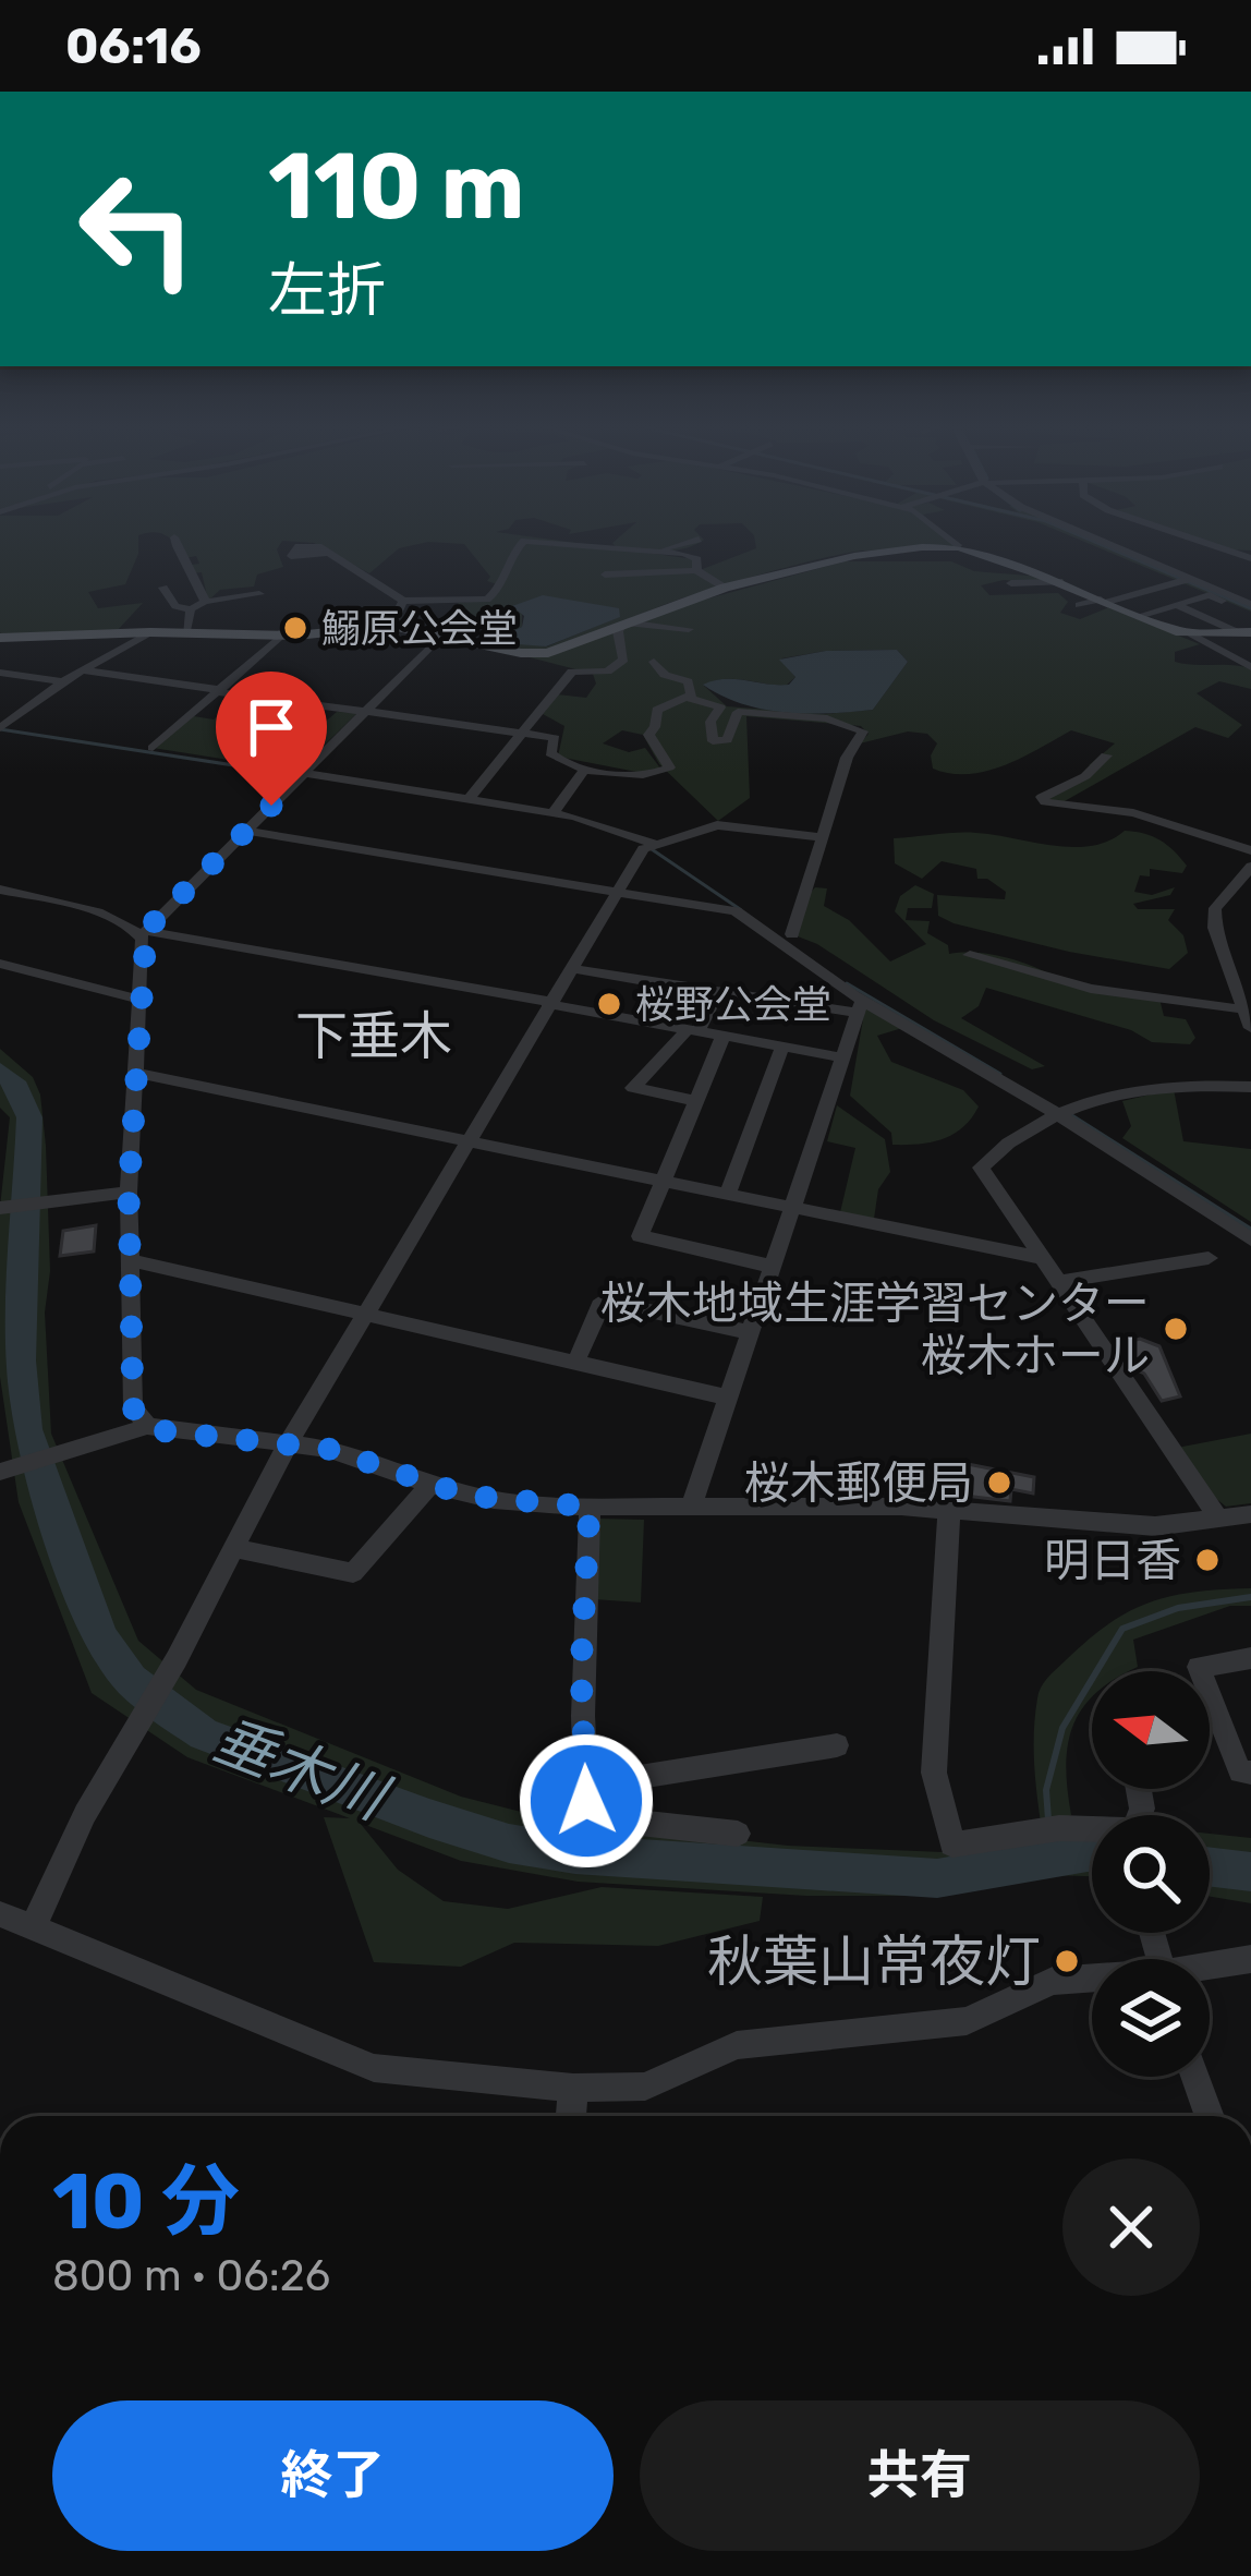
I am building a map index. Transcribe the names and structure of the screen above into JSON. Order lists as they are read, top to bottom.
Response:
{
  "districts": ["下垂木"],
  "water": ["垂木川"],
  "places": [
    "鰯原公会堂",
    "桜野公会堂",
    "桜木地域生涯学習センター 桜木ホール",
    "桜木郵便局",
    "明日香",
    "秋葉山常夜灯"
  ],
  "north": "left",
  "page": {
    "status": "06:16",
    "turn": ["110 m", "左折"],
    "heading": ["10 分", "800 m · 06:26"],
    "buttons": ["終了", "共有"]
  }
}
